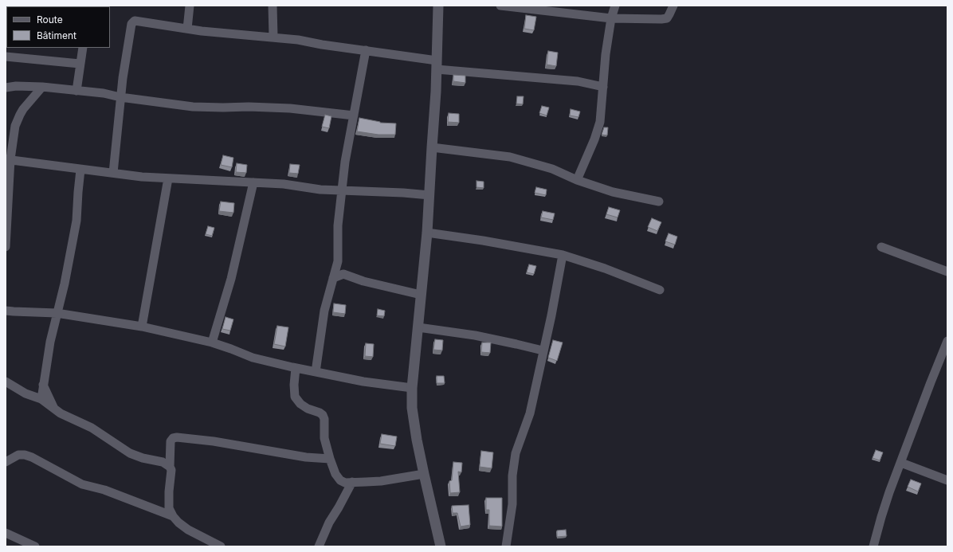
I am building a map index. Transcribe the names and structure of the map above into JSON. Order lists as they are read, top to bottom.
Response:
{
  "legend": ["Route", "Bâtiment"]
}
